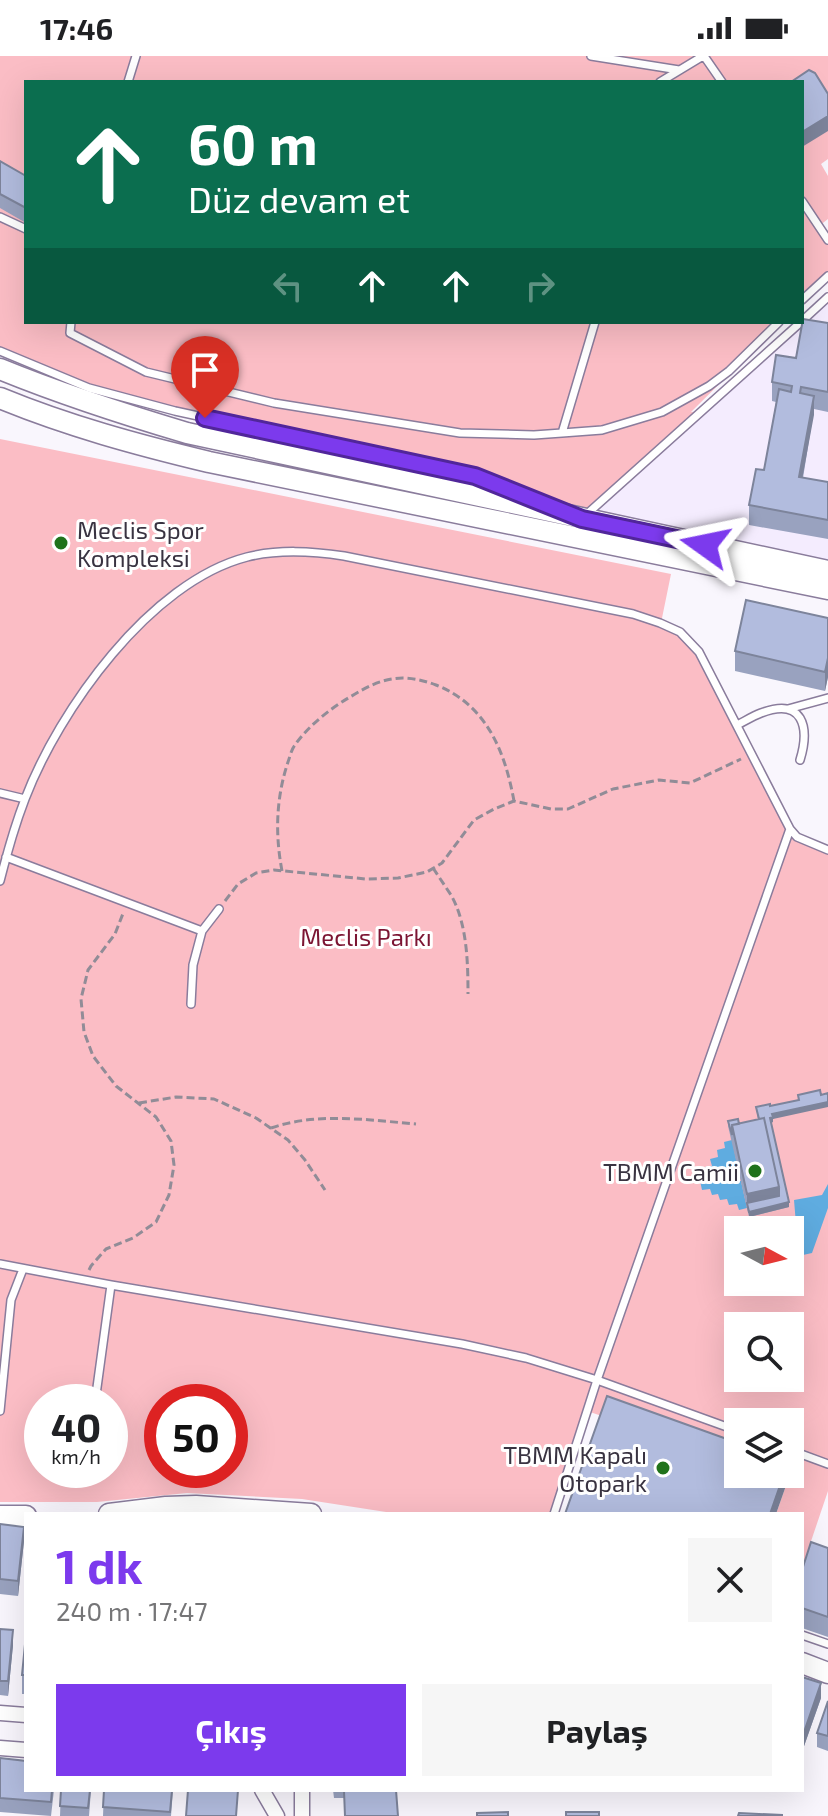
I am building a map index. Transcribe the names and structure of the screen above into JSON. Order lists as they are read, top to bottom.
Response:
{
  "parks": ["Meclis Parkı"],
  "places": ["Meclis Spor Kompleksi", "TBMM Camii", "TBMM Kapalı Otopark"],
  "north": "right",
  "page": {
    "status": "17:46",
    "turn": ["60 m", "Düz devam et"],
    "speed": "40 km/h",
    "limit": "50",
    "heading": ["1 dk", "240 m · 17:47"],
    "buttons": ["Çıkış", "Paylaş"]
  }
}
